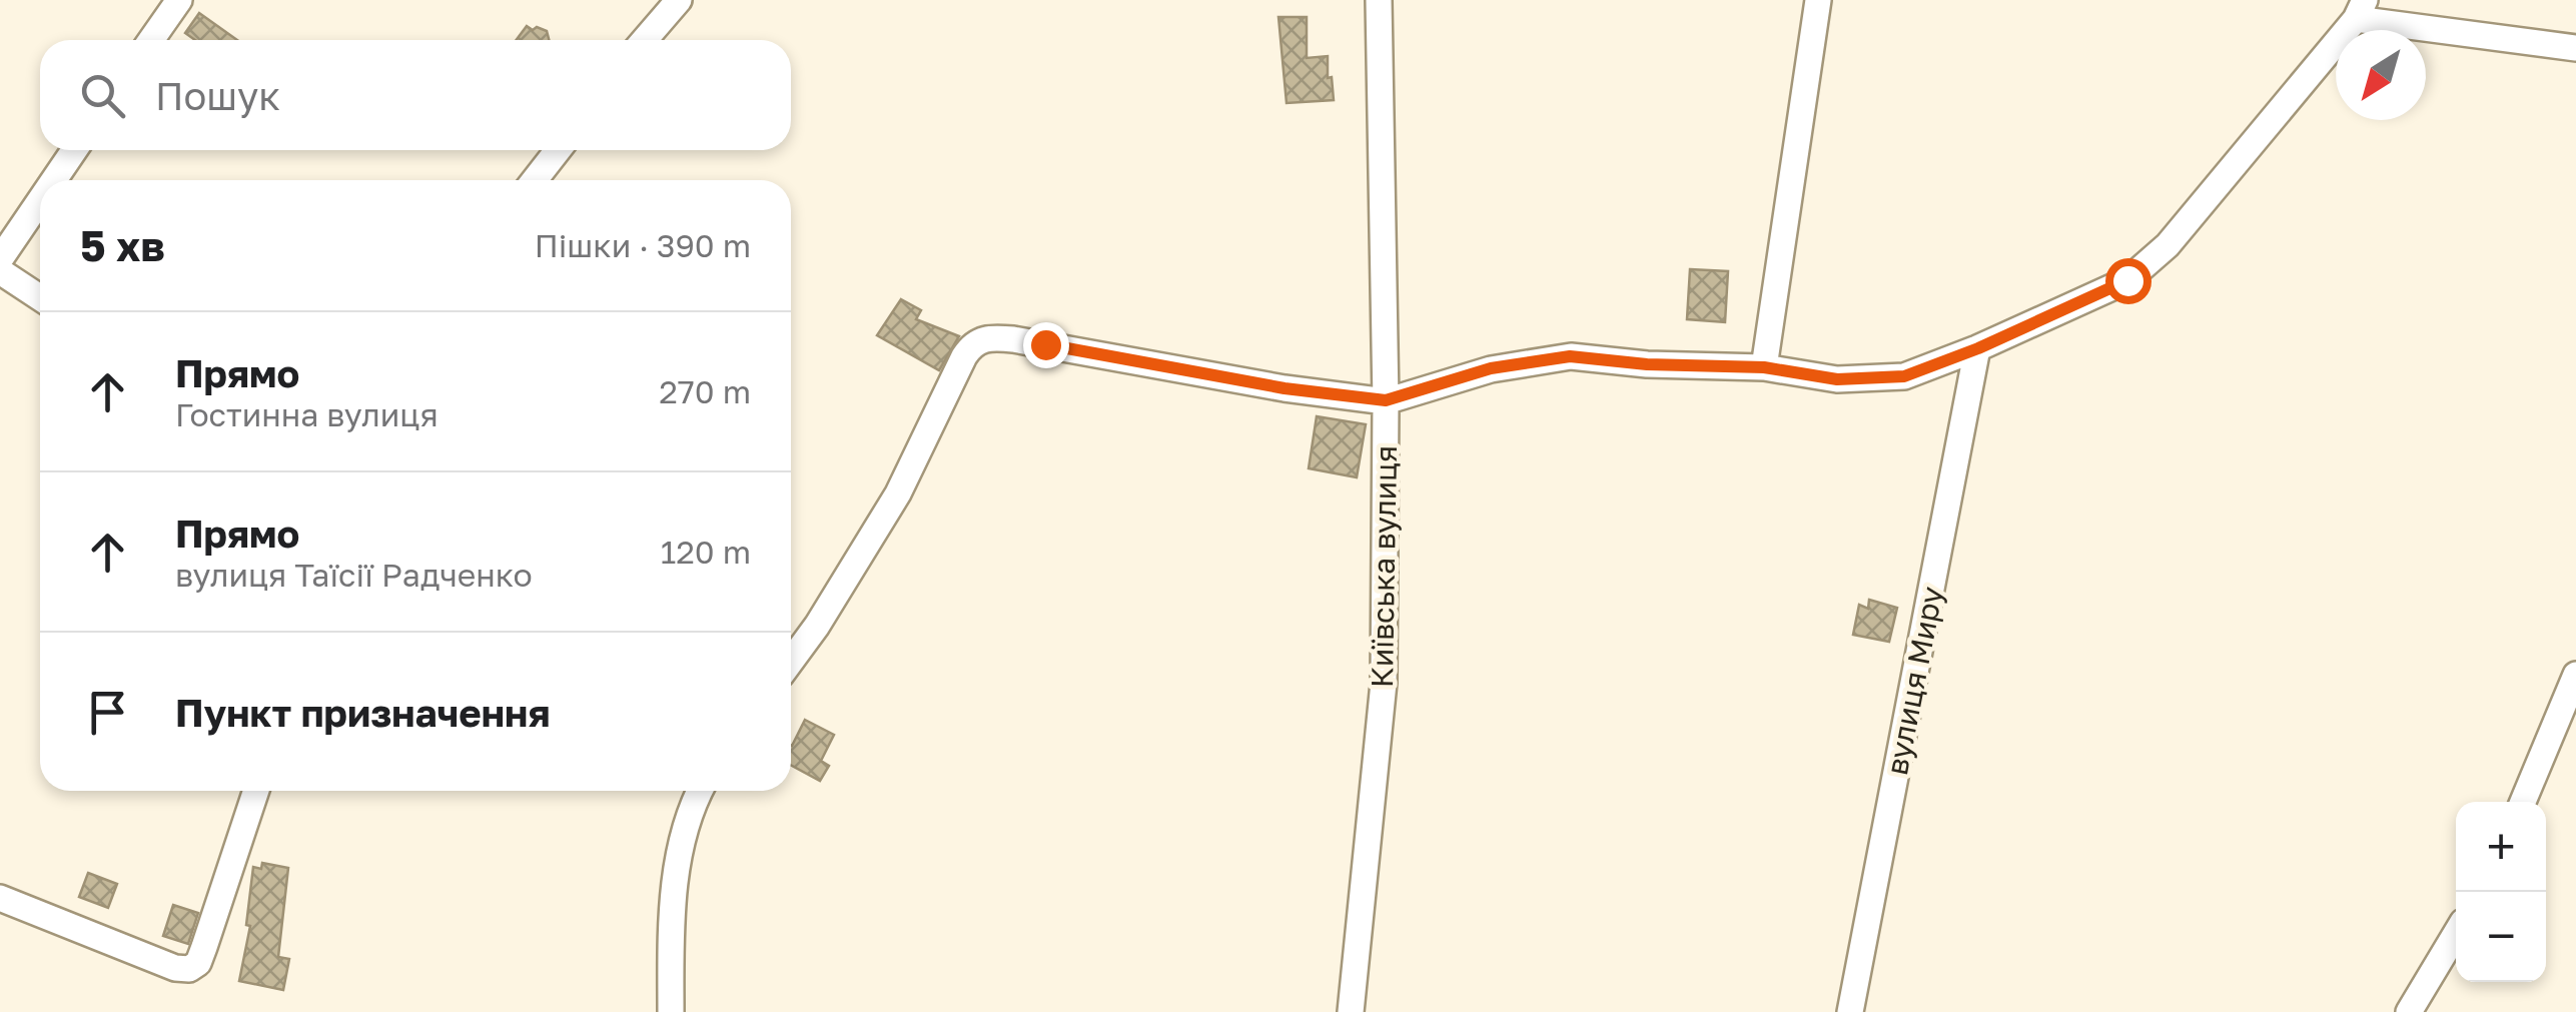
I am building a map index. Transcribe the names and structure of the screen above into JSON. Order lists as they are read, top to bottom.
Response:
{
  "streets": {
    "street": ["Київська вулиця", "вулиця Миру"]
  },
  "north": "bottom left",
  "page": {
    "search": "Пошук",
    "heading": ["5 хв", "Пішки · 390 m"],
    "list": [
      ["Прямо", "Гостинна вулиця", "270 m"],
      ["Прямо", "вулиця Таїсії Радченко", "120 m"],
      "Пункт призначення"
    ],
    "map_buttons": ["+", "−"]
  }
}
